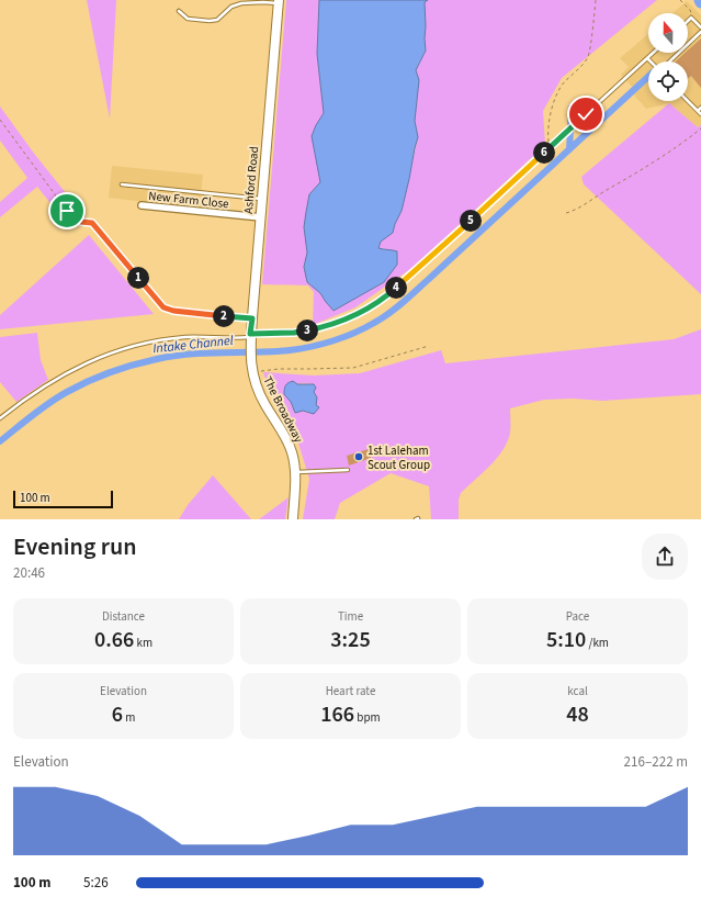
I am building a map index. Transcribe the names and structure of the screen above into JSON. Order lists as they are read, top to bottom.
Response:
{
  "streets": {
    "main road": ["Ashford Road", "The Broadway"],
    "street": ["New Farm Close"]
  },
  "crossings": [
    ["Ashford Road", "New Farm Close"],
    ["Ashford Road", "The Broadway"]
  ],
  "water": ["Intake Channel"],
  "places": ["1st Laleham Scout Group"],
  "scale_bar": "100 m",
  "north": "top",
  "page": {
    "pins": [
      "6",
      "5",
      "1",
      "4",
      "2",
      "3"
    ],
    "scale": "100 m",
    "heading": ["Evening run", "20:46"],
    "stats": [
      ["Distance", "0.66 km"],
      ["Time", "3:25"],
      ["Pace", "5:10 /km"],
      ["Elevation", "6 m"],
      ["Heart rate", "166 bpm"],
      ["kcal", "48"]
    ],
    "chart": ["Elevation", "216–222 m"],
    "list": [
      {
        "name": "100 m",
        "note": "5:26"
      }
    ]
  }
}
